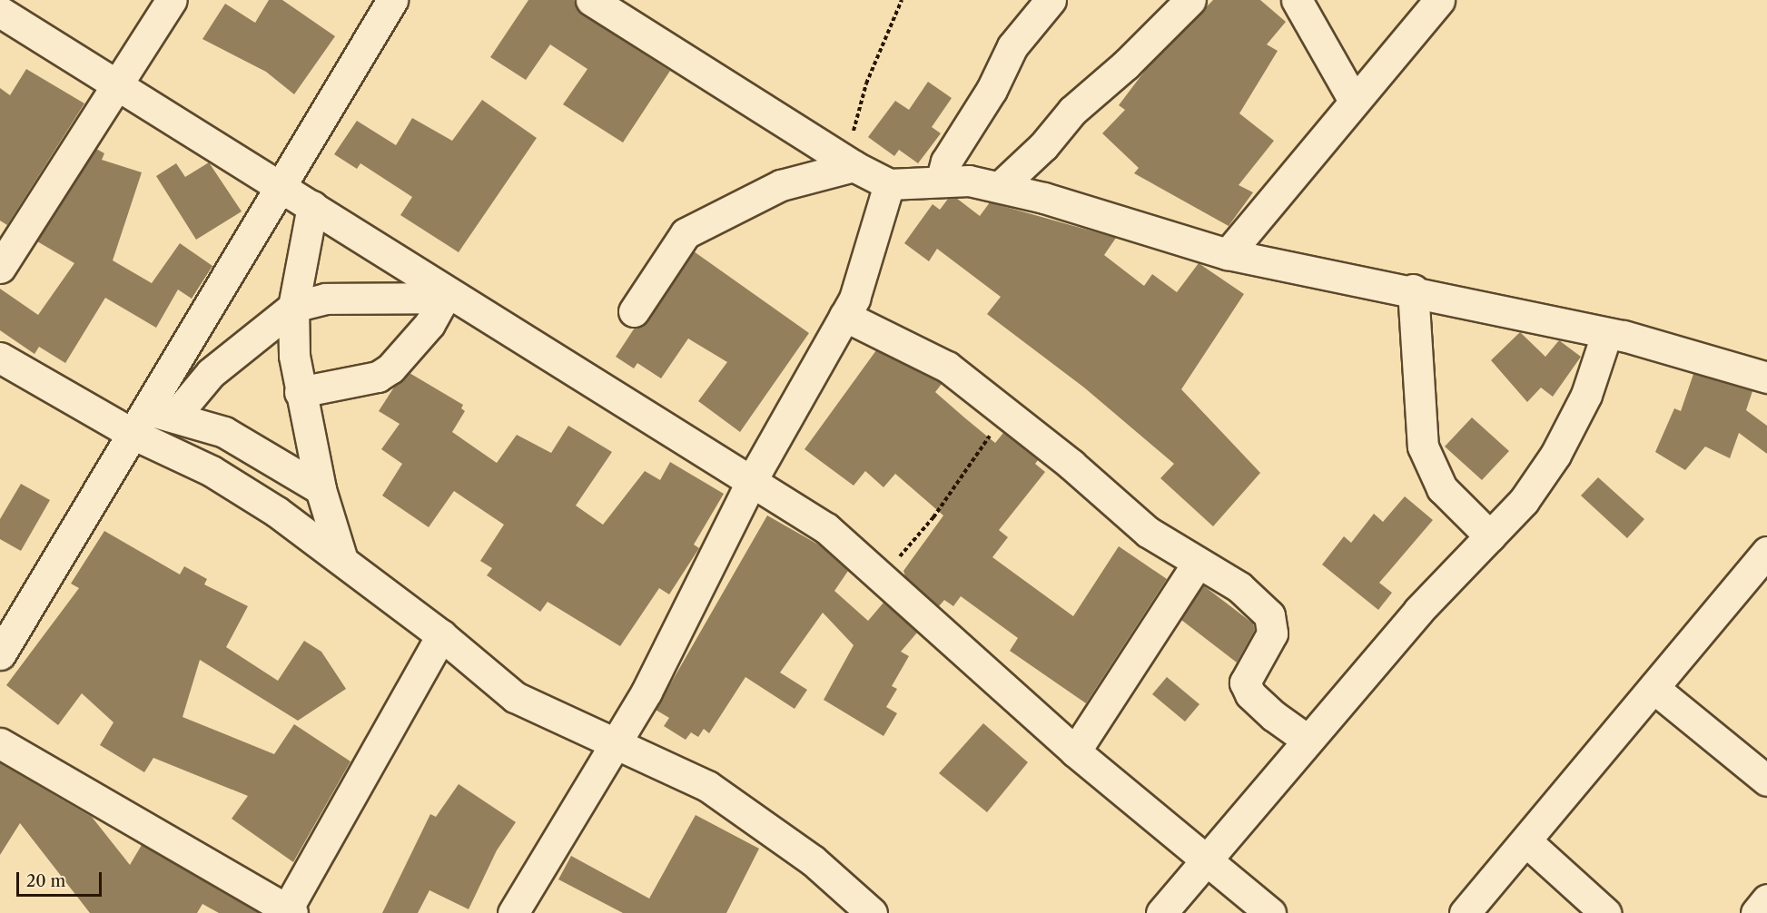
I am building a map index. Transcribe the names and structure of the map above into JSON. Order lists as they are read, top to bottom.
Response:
{
  "scale_bar": "20 m"
}
